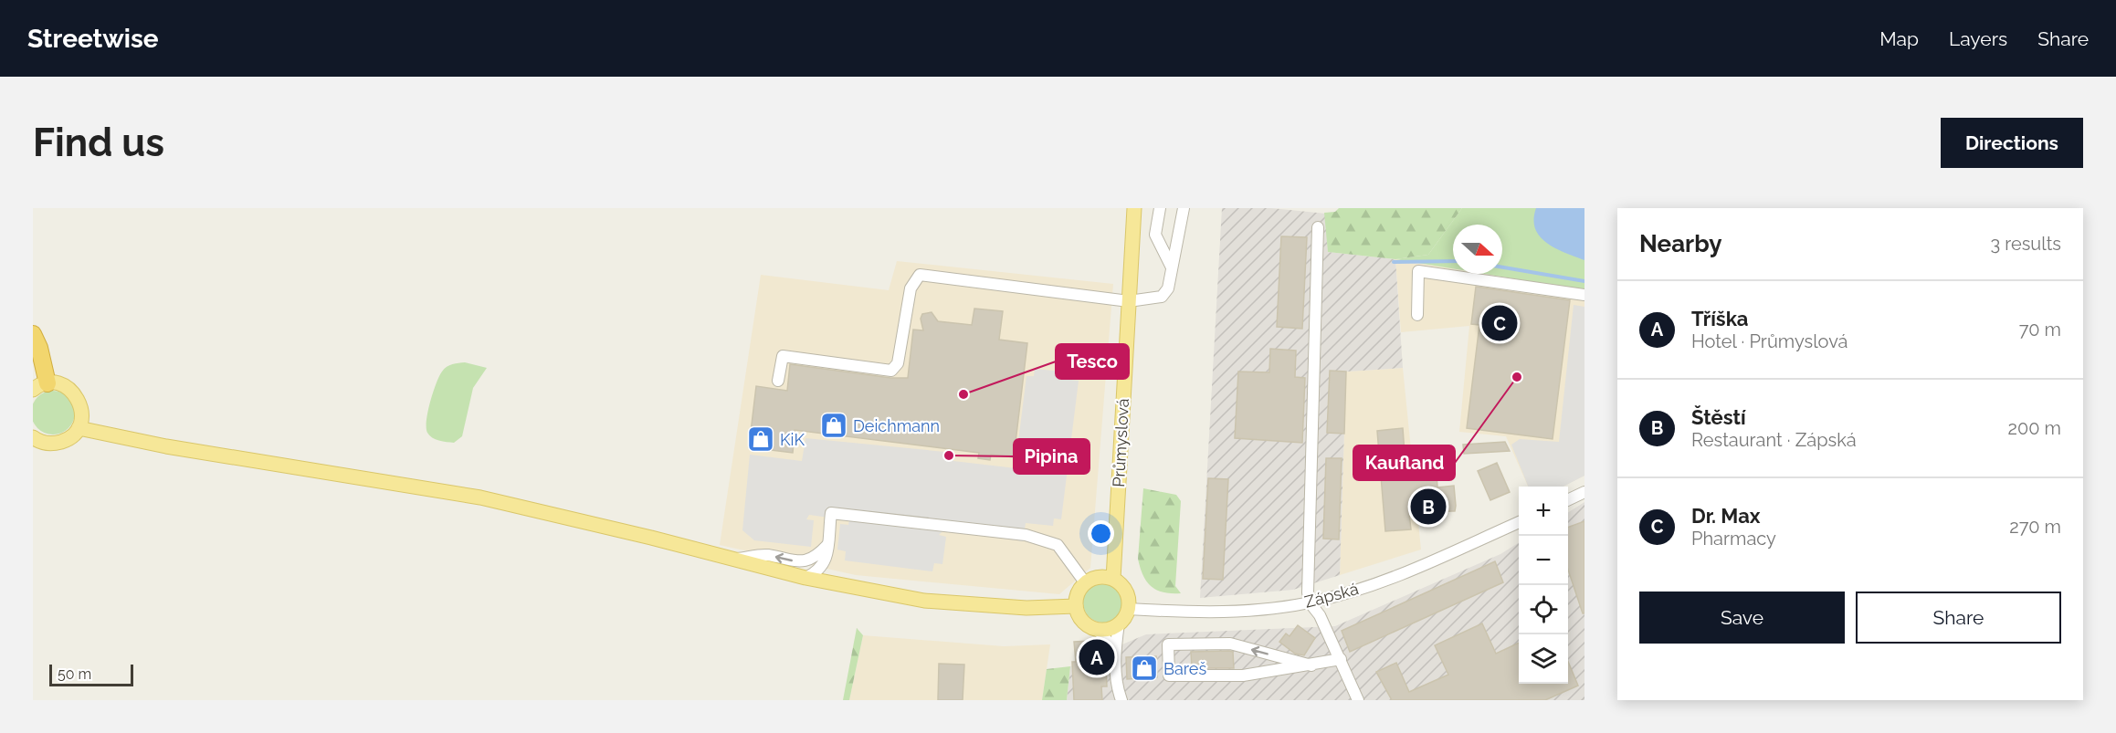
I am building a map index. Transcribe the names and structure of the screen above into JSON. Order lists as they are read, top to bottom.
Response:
{
  "streets": {
    "main road": ["Průmyslová"],
    "street": ["Zápská"]
  },
  "crossings": [
    ["Průmyslová", "Zápská"]
  ],
  "places": {
    "other": ["Kaufland", "Tesco", "Pipina"],
    "shop": ["Deichmann", "KiK", "Bareš"]
  },
  "scale_bar": "50 m",
  "north": "right",
  "page": {
    "header": "Streetwise",
    "nav": ["Map", "Layers", "Share"],
    "buttons": [
      "Directions",
      ["Save", "Share"]
    ],
    "title": "Find us",
    "heading": ["Nearby", "3 results"],
    "list": [
      {
        "mark": "A",
        "name": "Tříška",
        "note": "Hotel · Průmyslová",
        "value": "70 m"
      },
      {
        "mark": "B",
        "name": "Štěstí",
        "note": "Restaurant · Zápská",
        "value": "200 m"
      },
      {
        "mark": "C",
        "name": "Dr. Max",
        "note": "Pharmacy",
        "value": "270 m"
      }
    ],
    "pins": ["C", "B", "A"],
    "map_buttons": ["+", "−"],
    "scale": "50 m"
  }
}
